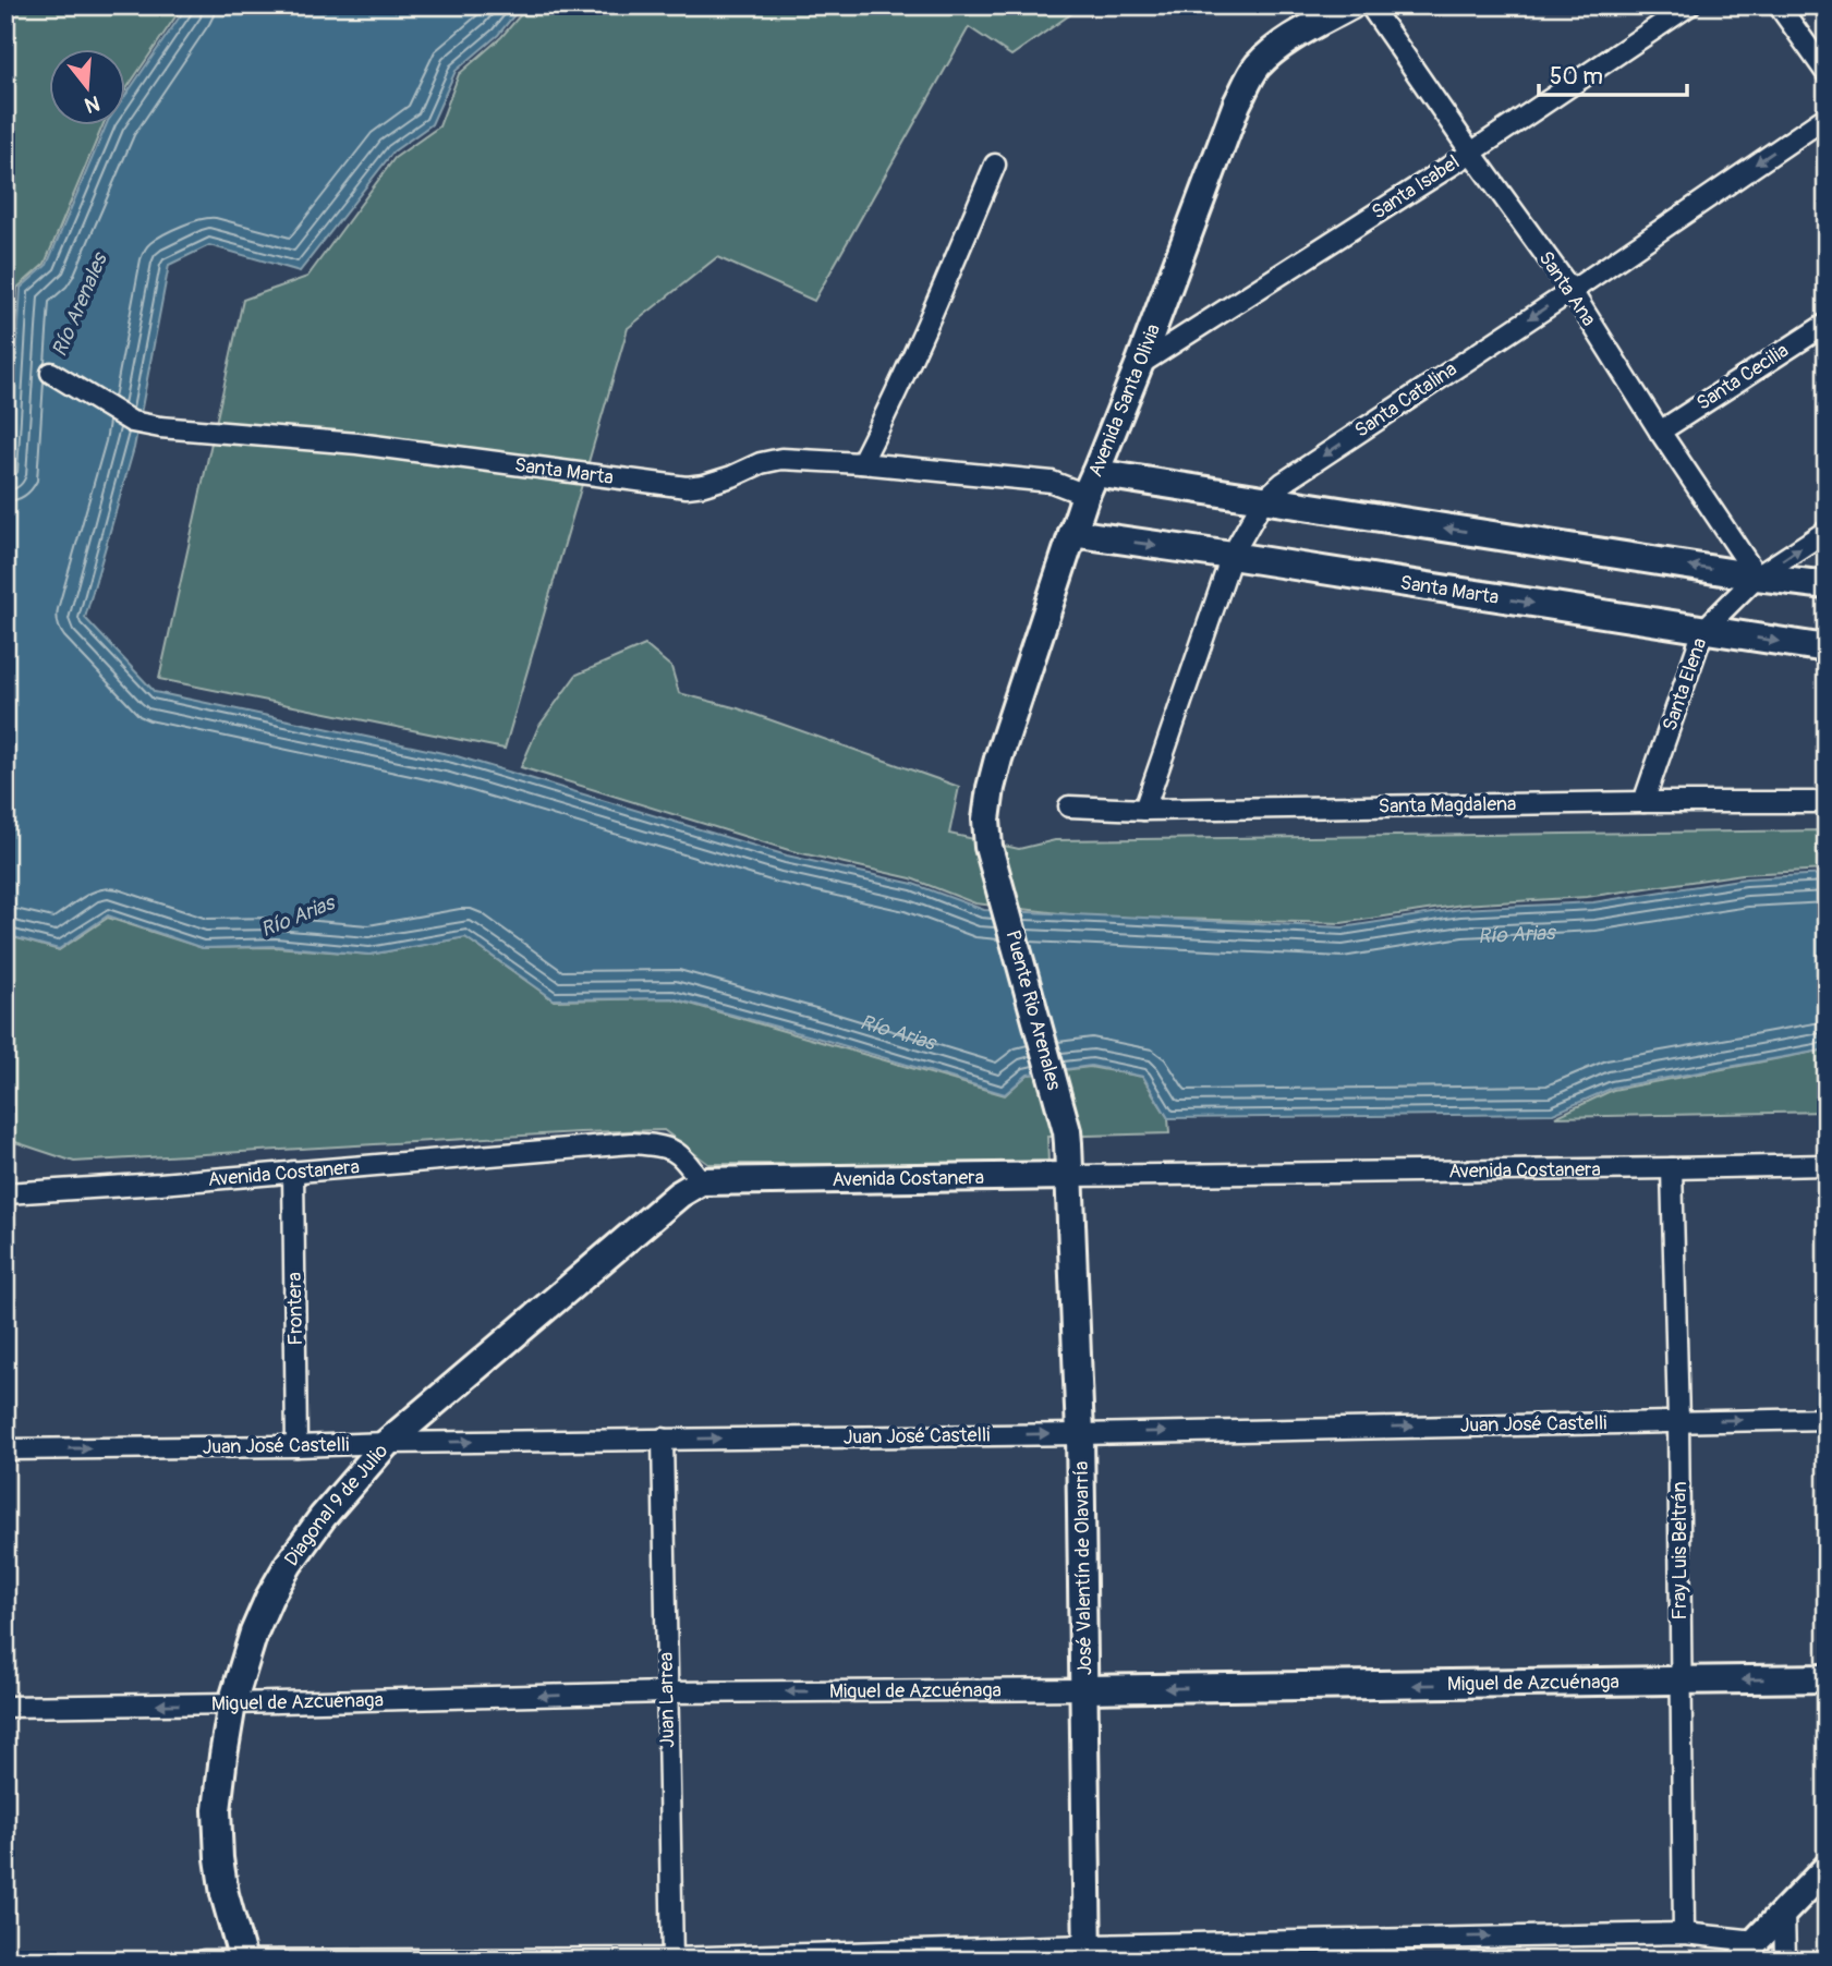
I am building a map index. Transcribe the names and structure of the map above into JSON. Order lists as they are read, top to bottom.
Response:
{
  "streets": {
    "main road": [
      "Avenida Santa Olivia",
      "Santa Marta",
      "Puente Rio Arenales",
      "Avenida Costanera",
      "Diagonal 9 de Julio",
      "José Valentín de Olavarría",
      "Miguel de Azcuénaga"
    ],
    "street": [
      "Santa Isabel",
      "Santa Ana",
      "Santa Cecilia",
      "Santa Catalina",
      "Santa Elena",
      "Santa Magdalena",
      "Frontera",
      "Juan José Castelli",
      "Fray Luis Beltrán",
      "Juan Larrea"
    ]
  },
  "crossings": [
    ["Santa Isabel", "Santa Ana"],
    ["Santa Isabel", "Avenida Santa Olivia"],
    ["Santa Ana", "Santa Cecilia"],
    ["Santa Ana", "Santa Catalina"],
    ["Santa Ana", "Santa Marta"],
    ["Santa Ana", "Santa Elena"],
    ["Avenida Santa Olivia", "Santa Marta"],
    ["Avenida Santa Olivia", "Puente Rio Arenales"],
    ["Santa Catalina", "Santa Marta"],
    ["Santa Catalina", "Santa Magdalena"],
    ["Santa Marta", "Santa Elena"],
    ["Santa Elena", "Santa Magdalena"],
    ["Puente Rio Arenales", "Avenida Costanera"],
    ["Puente Rio Arenales", "José Valentín de Olavarría"],
    ["Avenida Costanera", "Frontera"],
    ["Avenida Costanera", "Diagonal 9 de Julio"],
    ["Avenida Costanera", "Fray Luis Beltrán"],
    ["Avenida Costanera", "José Valentín de Olavarría"],
    ["Frontera", "Juan José Castelli"],
    ["Juan José Castelli", "Diagonal 9 de Julio"],
    ["Juan José Castelli", "Fray Luis Beltrán"],
    ["Juan José Castelli", "José Valentín de Olavarría"],
    ["Juan José Castelli", "Juan Larrea"],
    ["Diagonal 9 de Julio", "Miguel de Azcuénaga"],
    ["Fray Luis Beltrán", "Miguel de Azcuénaga"],
    ["José Valentín de Olavarría", "Miguel de Azcuénaga"],
    ["Miguel de Azcuénaga", "Juan Larrea"]
  ],
  "one_way": ["Santa Catalina", "Juan José Castelli", "Miguel de Azcuénaga"],
  "water": ["Río Arenales", "Río Arias"],
  "scale_bar": "50 m",
  "north": "bottom"
}
